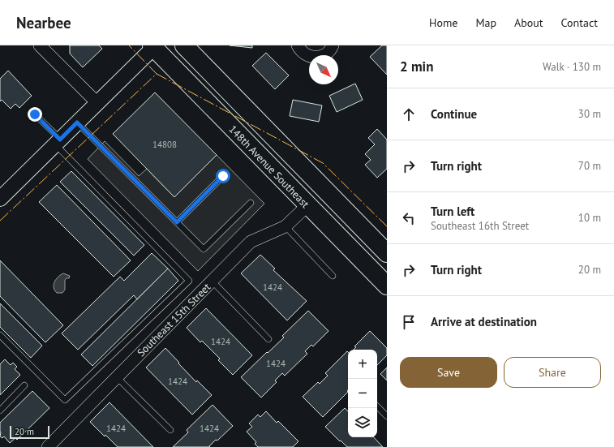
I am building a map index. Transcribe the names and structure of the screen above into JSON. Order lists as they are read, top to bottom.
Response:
{
  "streets": {
    "main road": ["148th Avenue Southeast"],
    "street": ["Southeast 15th Street"]
  },
  "crossings": [
    ["148th Avenue Southeast", "Southeast 15th Street"]
  ],
  "house_numbers": [
    "14808",
    "1424",
    "1424",
    "1424",
    "1424",
    "1424",
    "1424"
  ],
  "scale_bar": "20 m",
  "north": "bottom right",
  "page": {
    "header": "Nearbee",
    "nav": [
      "Home",
      "Map",
      "About",
      "Contact"
    ],
    "heading": ["2 min", "Walk · 130 m"],
    "list": [
      ["Continue", "30 m"],
      ["Turn right", "70 m"],
      ["Turn left", "Southeast 16th Street", "10 m"],
      ["Turn right", "20 m"],
      "Arrive at destination"
    ],
    "buttons": ["Save", "Share"],
    "map_buttons": ["+", "−"],
    "scale": "20 m"
  }
}
